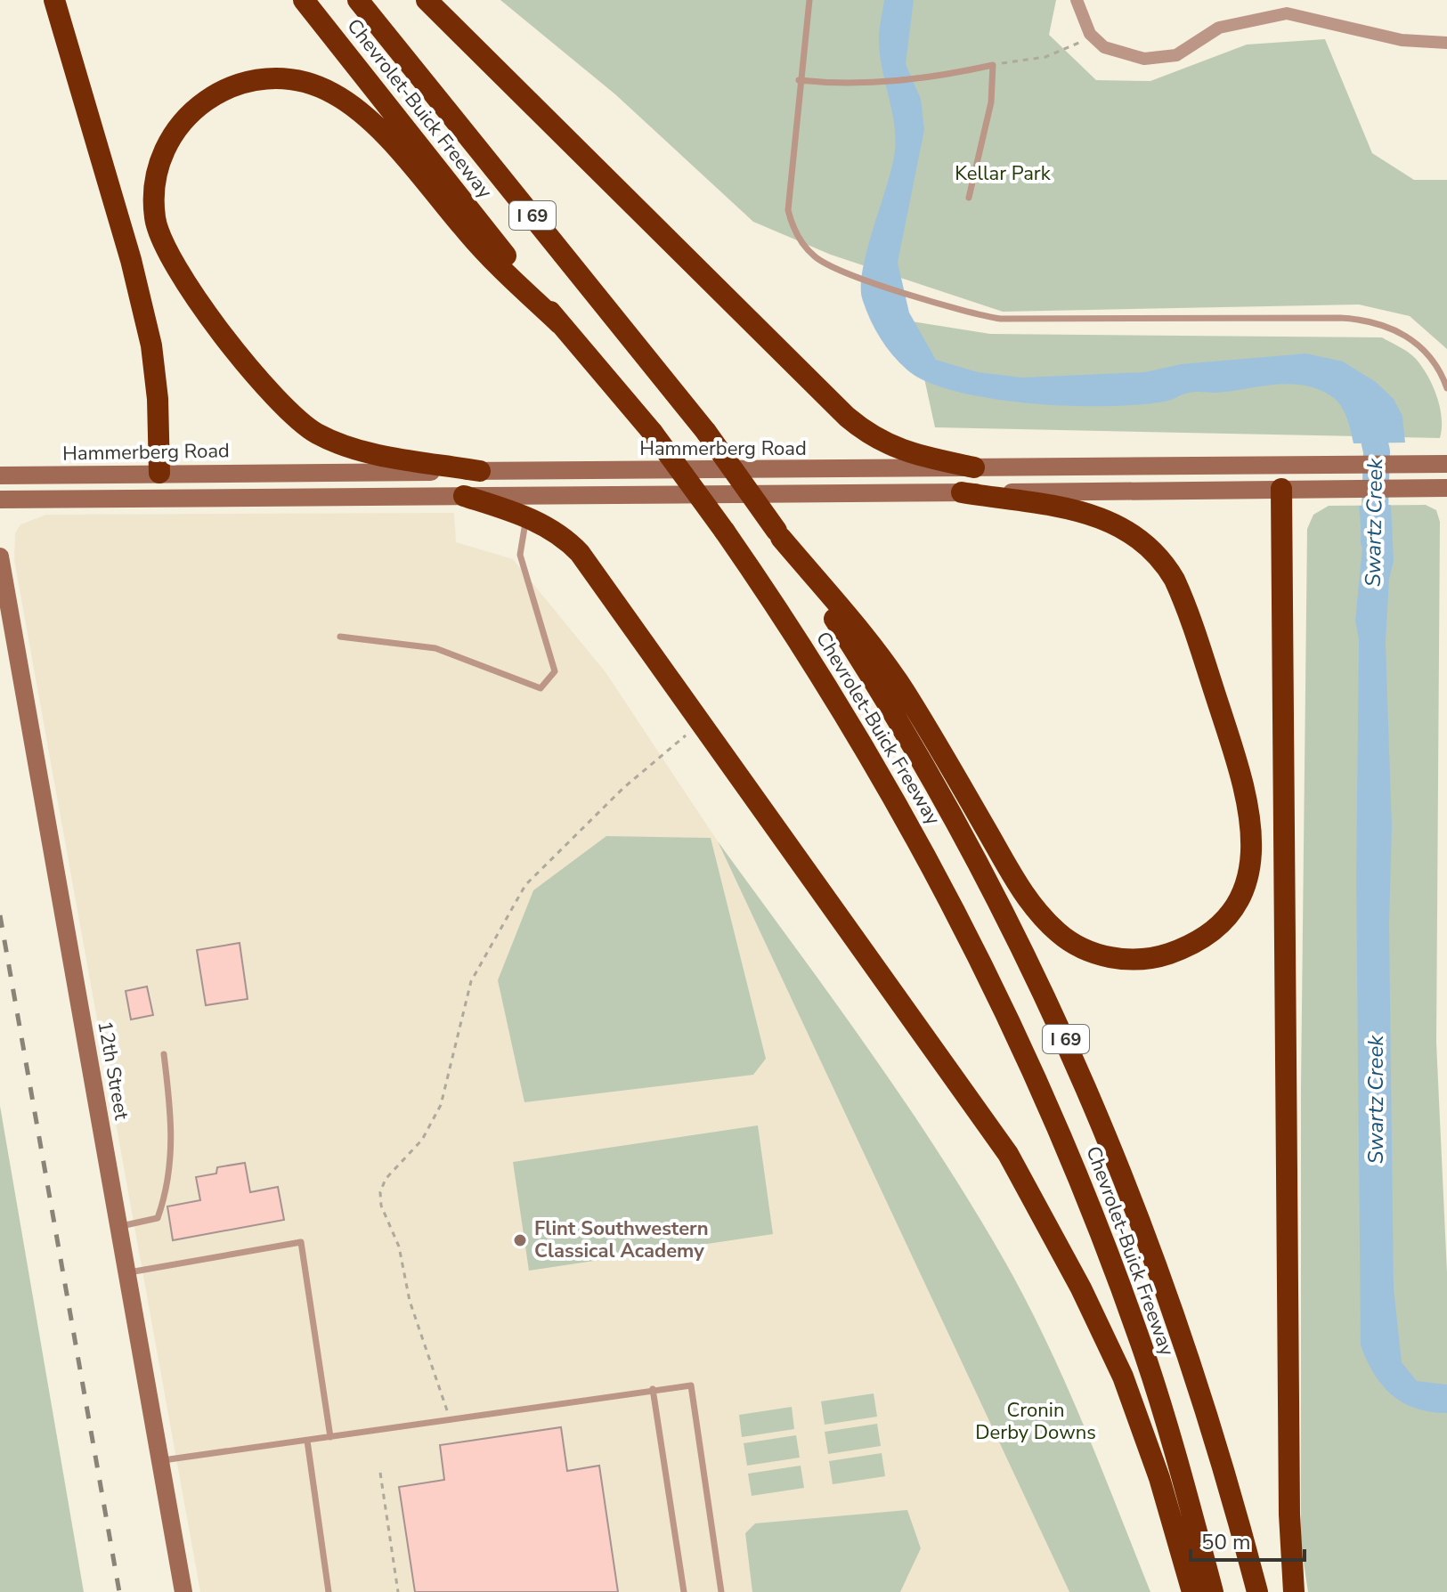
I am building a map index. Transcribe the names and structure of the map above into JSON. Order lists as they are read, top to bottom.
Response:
{
  "streets": {
    "highway": ["Chevrolet-Buick Freeway", "I 69"],
    "street": ["Hammerberg Road", "12th Street"]
  },
  "water": ["Swartz Creek"],
  "parks": ["Kellar Park", "Cronin Derby Downs"],
  "places": ["Flint Southwestern Classical Academy"],
  "scale_bar": "50 m"
}
